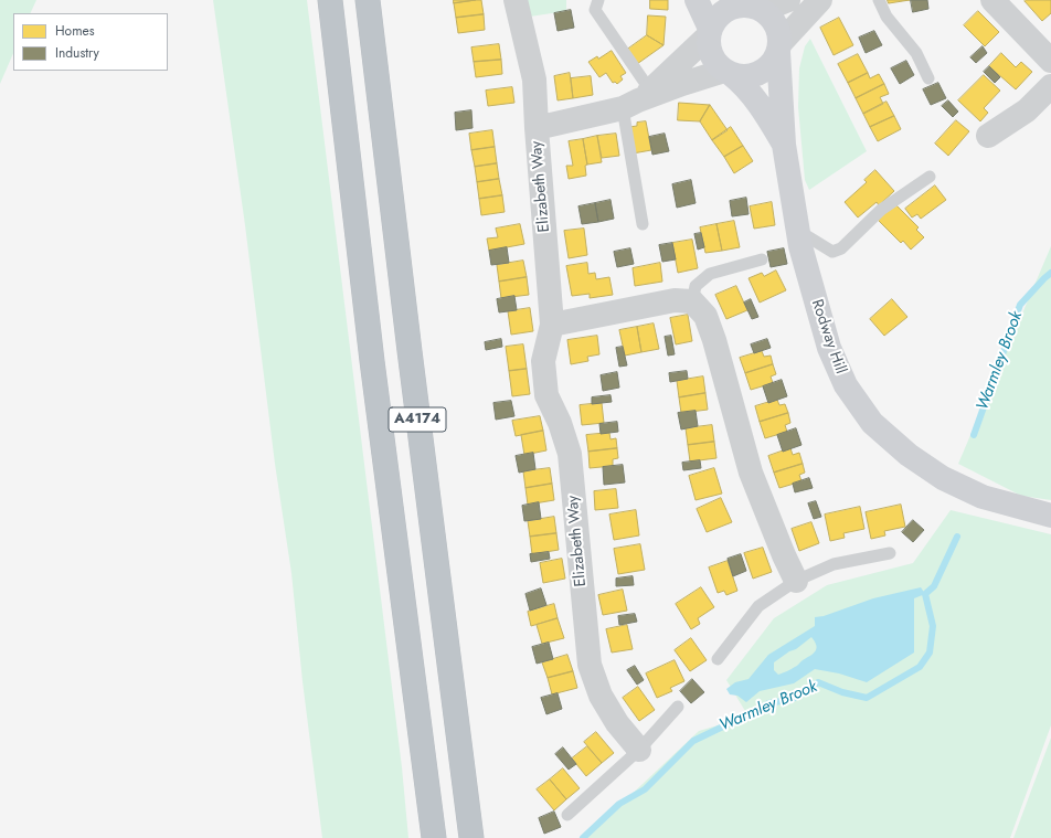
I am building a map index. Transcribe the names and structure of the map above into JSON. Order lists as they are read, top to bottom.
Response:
{
  "streets": {
    "highway": ["A4174"],
    "street": ["Elizabeth Way", "Rodway Hill"]
  },
  "crossings": [
    ["Elizabeth Way", "Rodway Hill"]
  ],
  "water": ["Warmley Brook"],
  "legend": ["Homes", "Industry"]
}
